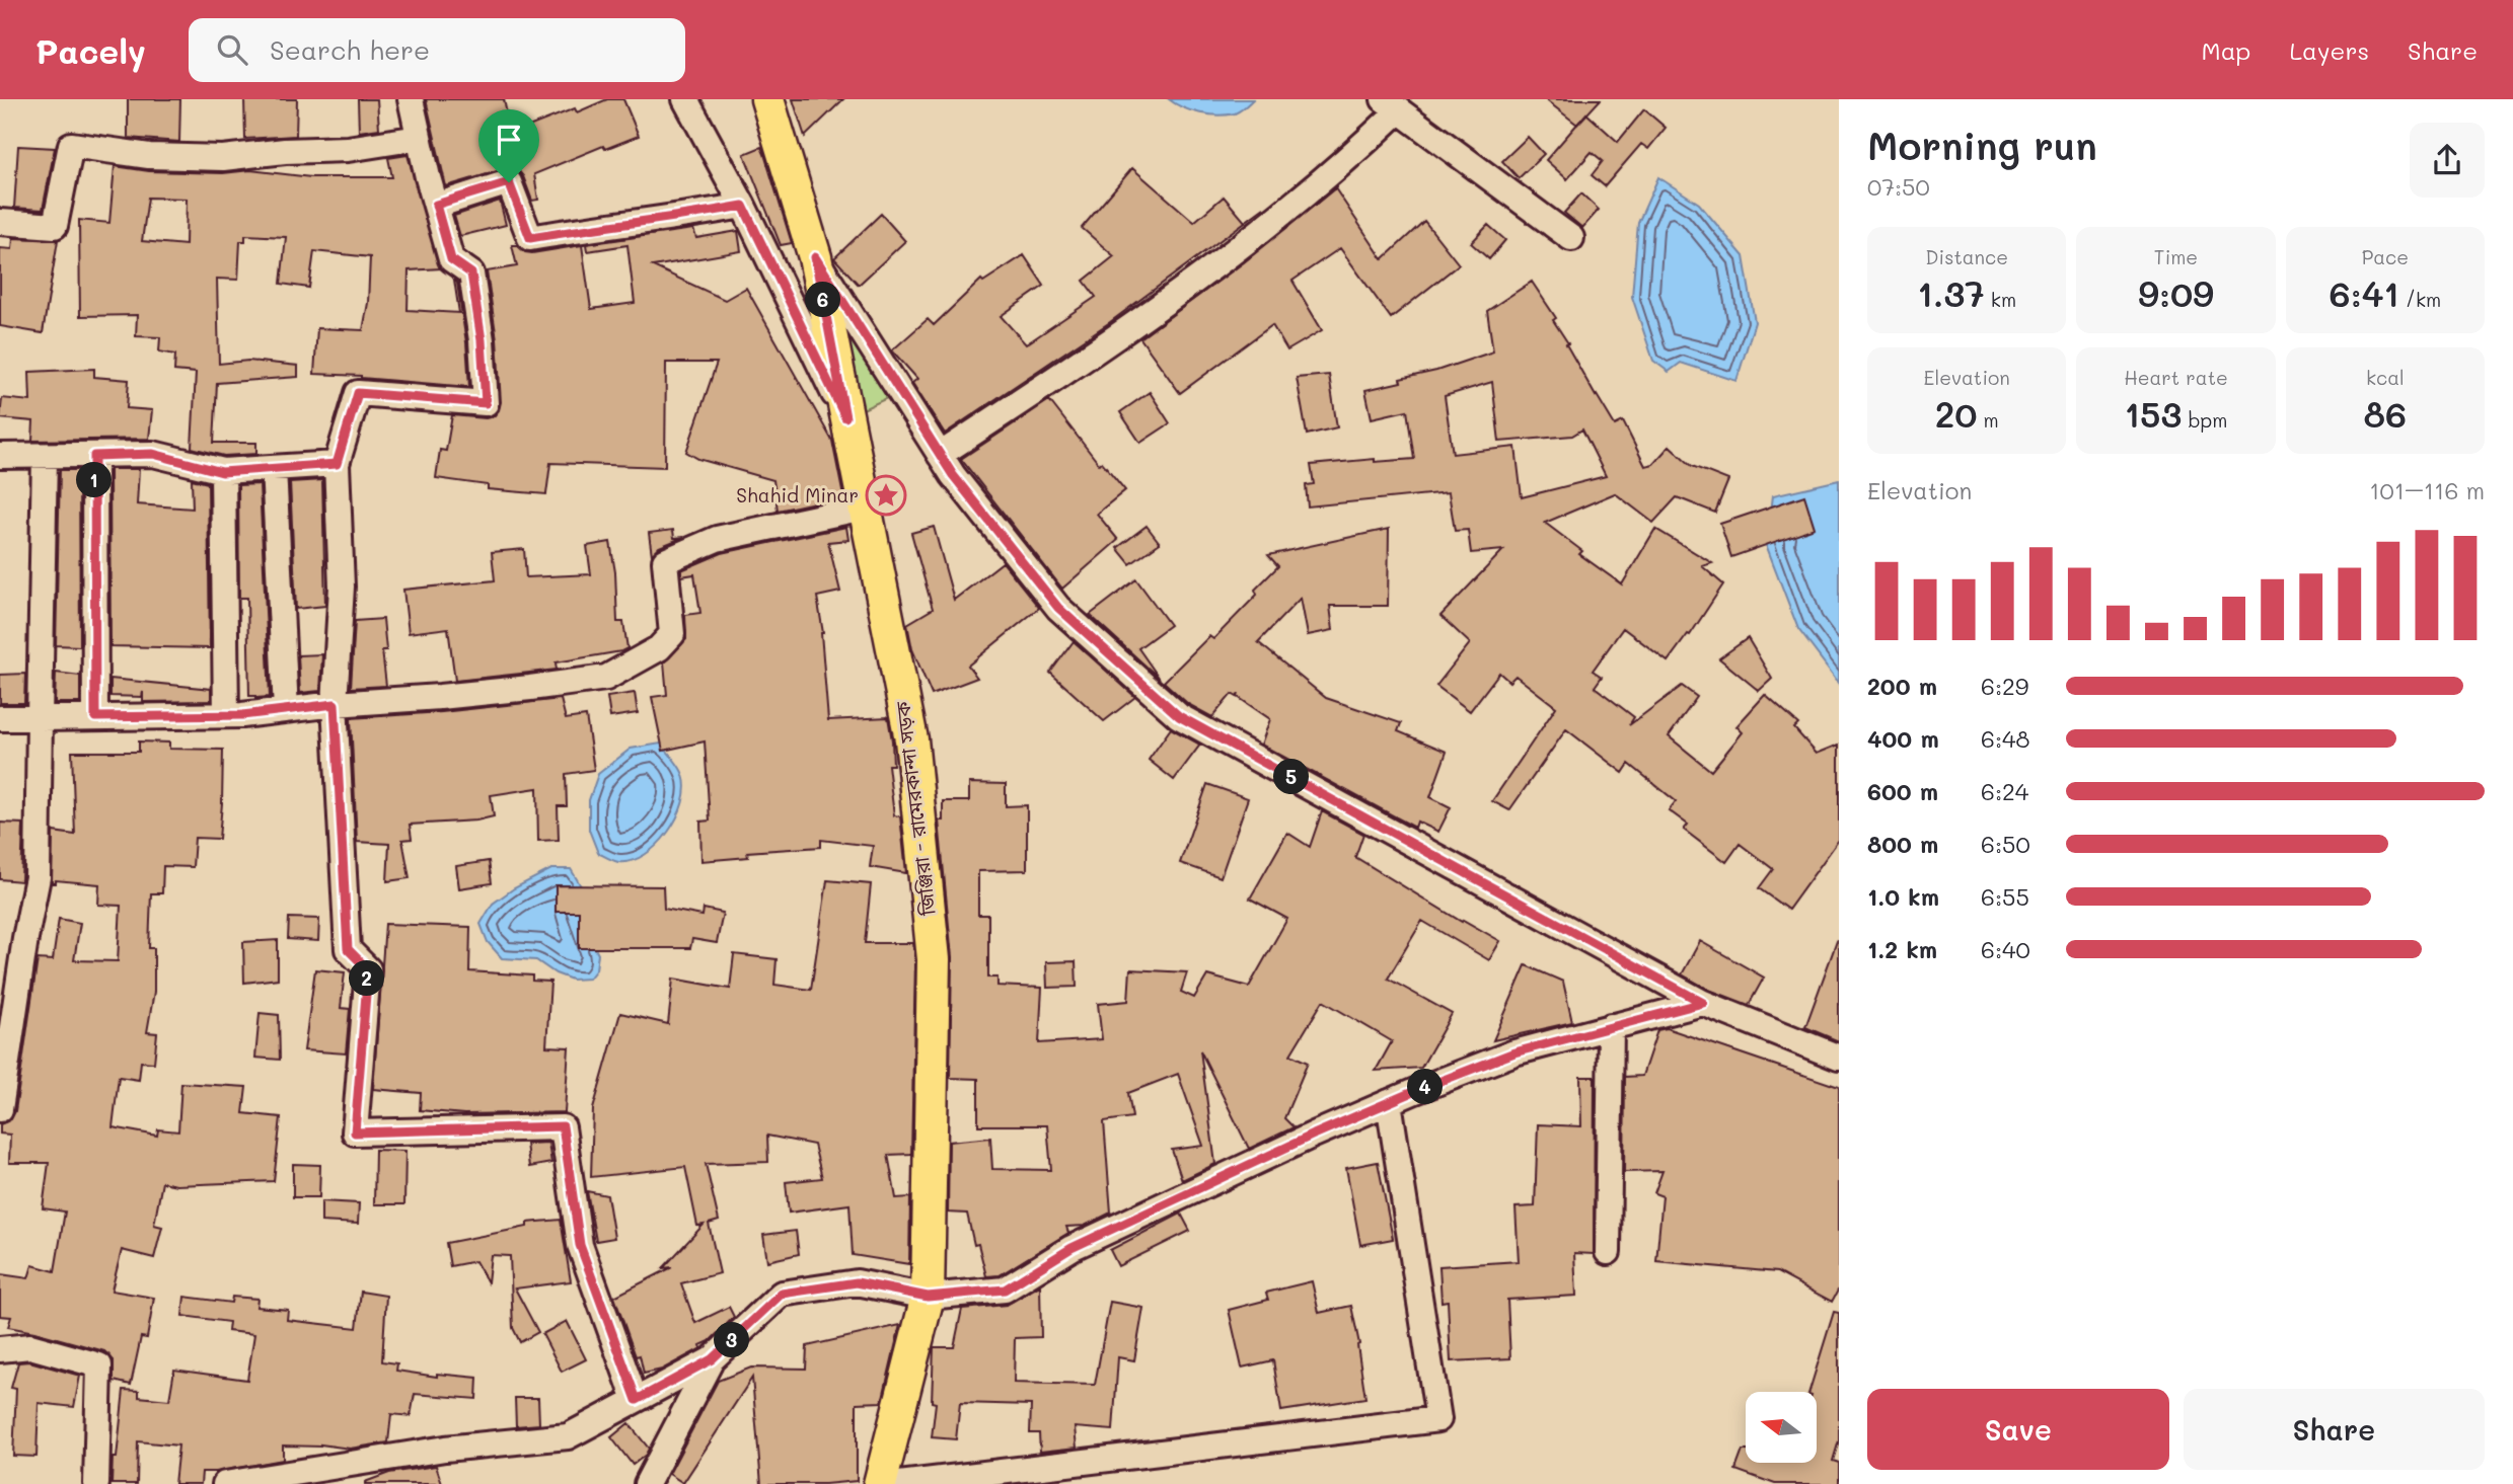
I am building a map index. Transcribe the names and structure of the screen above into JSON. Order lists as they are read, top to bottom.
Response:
{
  "streets": {
    "main road": ["জিঞ্জিরা - রামেরকান্দা সড়ক"]
  },
  "places": {
    "place": ["Shahid Minar"]
  },
  "north": "left",
  "page": {
    "header": "Pacely",
    "search": "Search here",
    "nav": ["Map", "Layers", "Share"],
    "heading": ["Morning run", "07:50"],
    "stats": [
      ["Distance", "1.37 km"],
      ["Time", "9:09"],
      ["Pace", "6:41 /km"],
      ["Elevation", "20 m"],
      ["Heart rate", "153 bpm"],
      ["kcal", "86"]
    ],
    "pins": [
      "6",
      "1",
      "5",
      "2",
      "4",
      "3"
    ],
    "chart": ["Elevation", "101–116 m"],
    "list": [
      {
        "name": "200 m",
        "note": "6:29"
      },
      {
        "name": "400 m",
        "note": "6:48"
      },
      {
        "name": "600 m",
        "note": "6:24"
      },
      {
        "name": "800 m",
        "note": "6:50"
      },
      {
        "name": "1.0 km",
        "note": "6:55"
      },
      {
        "name": "1.2 km",
        "note": "6:40"
      }
    ],
    "buttons": ["Save", "Share"]
  }
}
